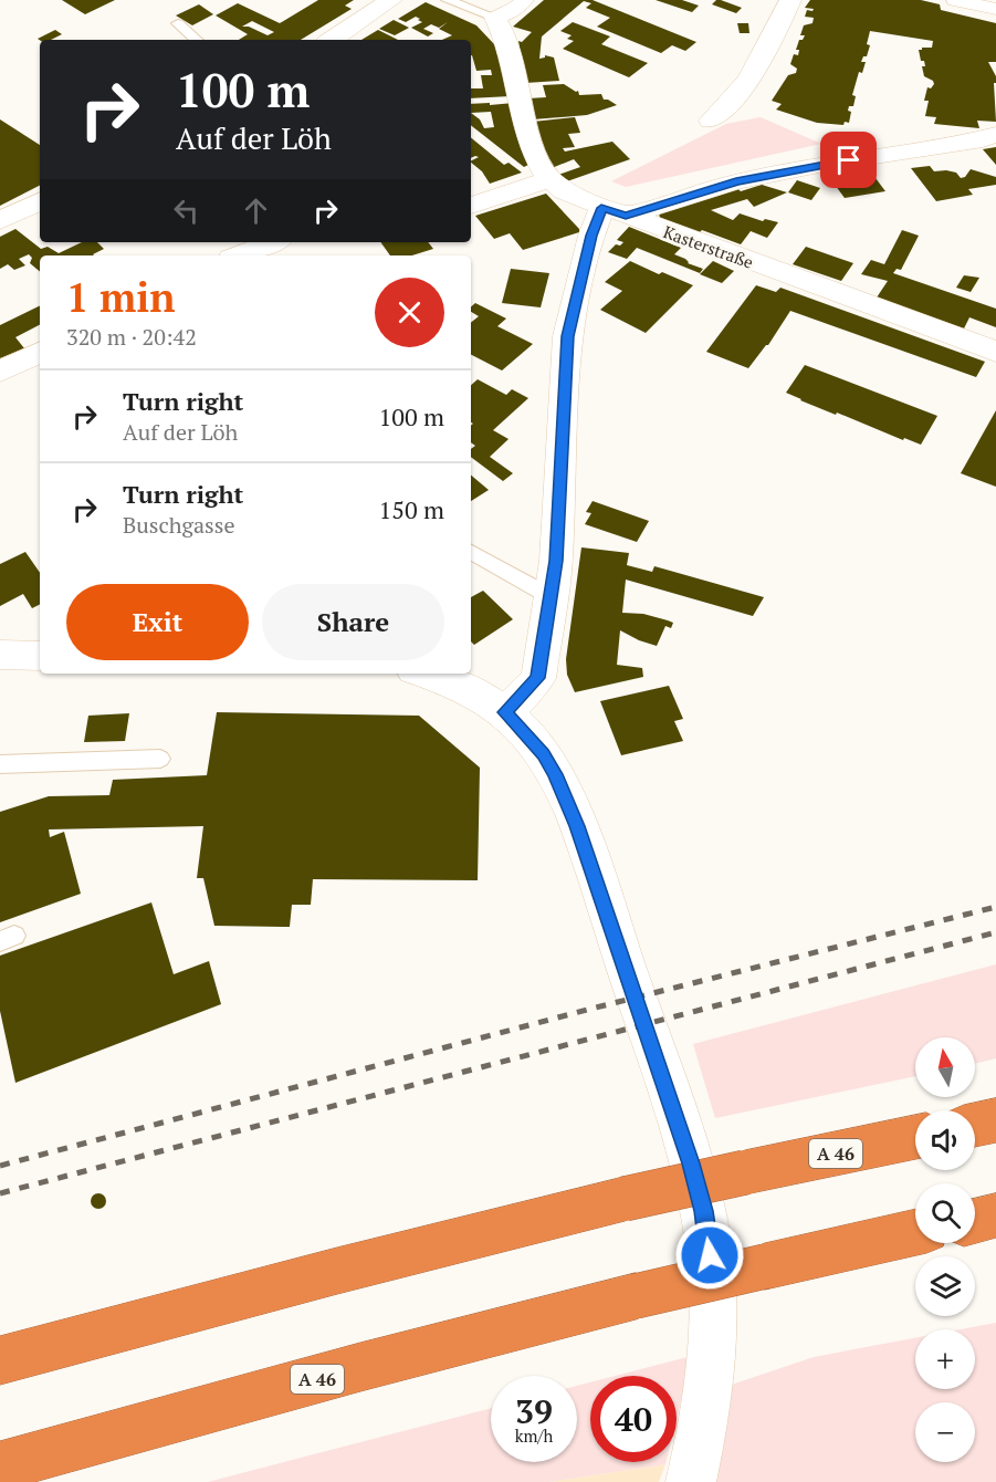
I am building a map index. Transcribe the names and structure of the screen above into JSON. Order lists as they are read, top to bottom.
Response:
{
  "streets": {
    "highway": ["A 46"],
    "street": ["Kasterstraße"]
  },
  "north": "top",
  "page": {
    "turn": ["100 m", "Auf der Löh"],
    "heading": ["1 min", "320 m · 20:42"],
    "list": [
      {
        "name": "Turn right",
        "note": "Auf der Löh",
        "value": "100 m"
      },
      {
        "name": "Turn right",
        "note": "Buschgasse",
        "value": "150 m"
      }
    ],
    "buttons": ["Exit", "Share"],
    "map_buttons": ["+", "−"],
    "speed": "39 km/h",
    "limit": "40"
  }
}
